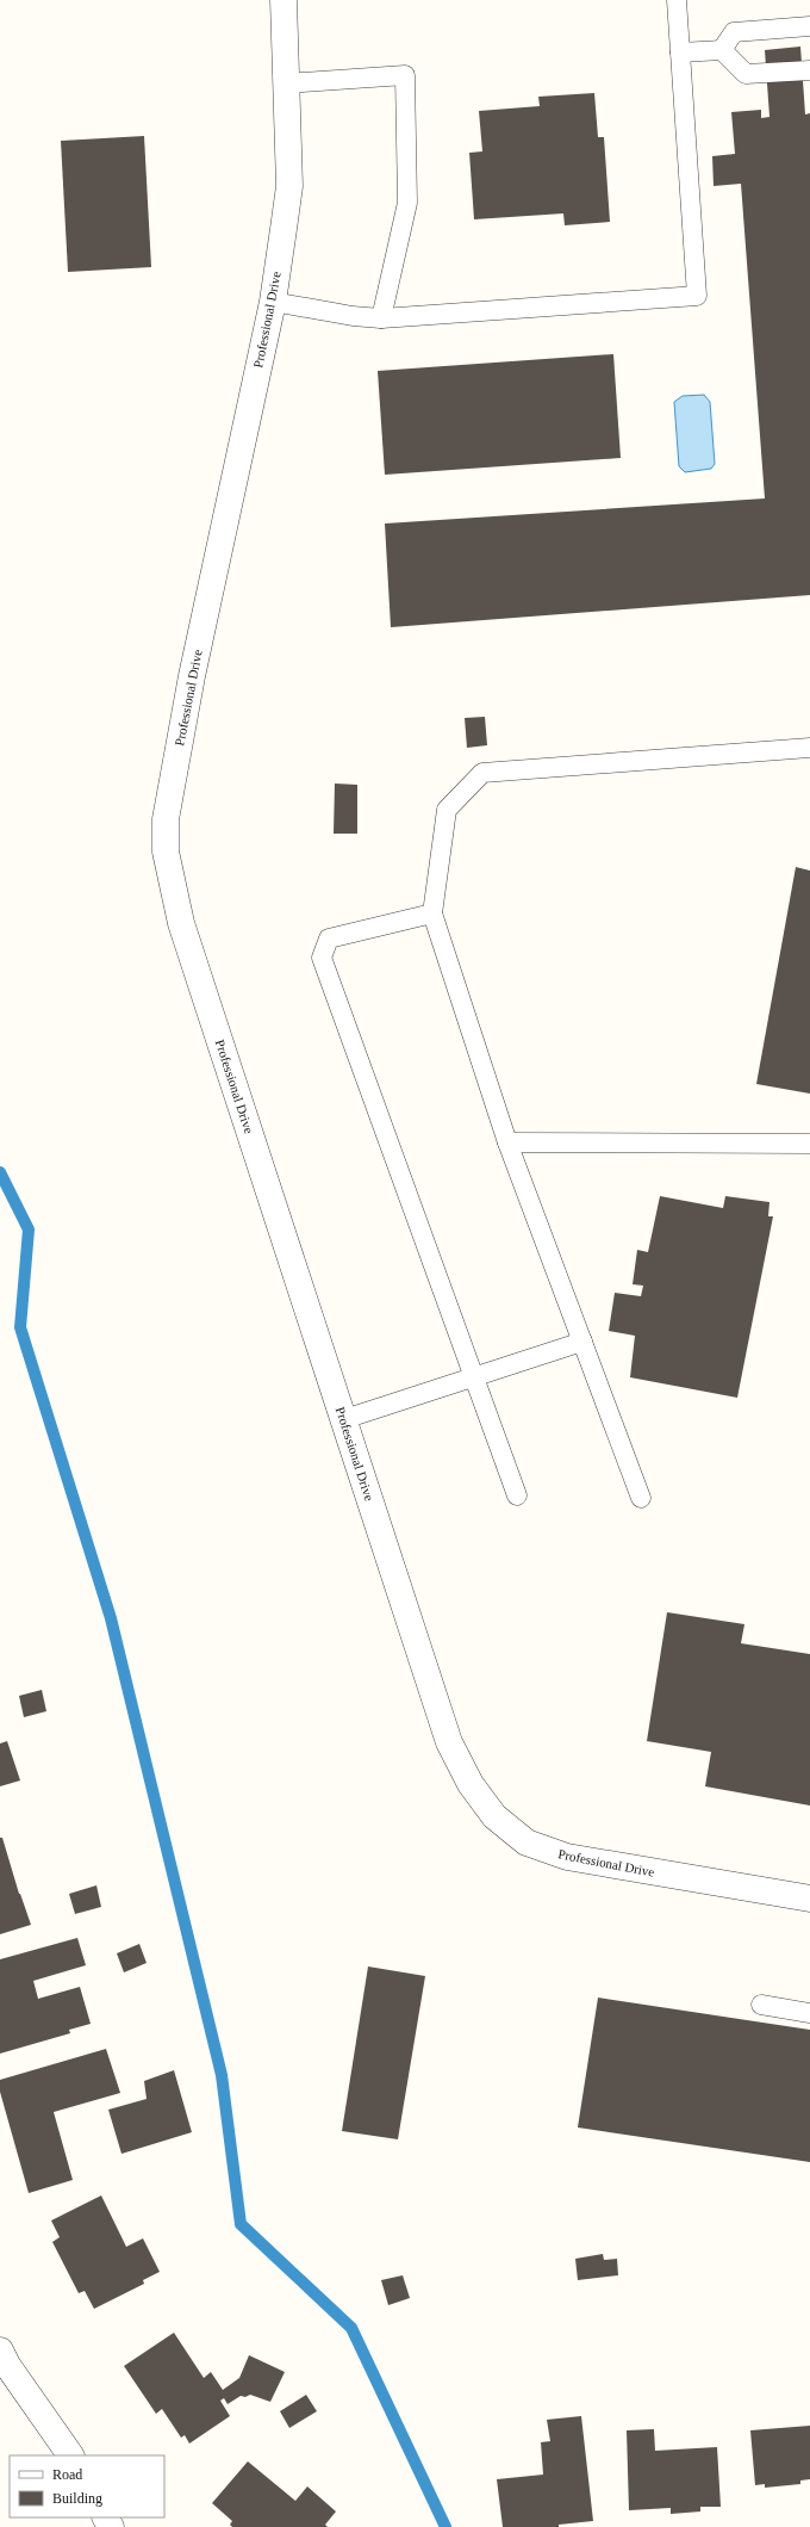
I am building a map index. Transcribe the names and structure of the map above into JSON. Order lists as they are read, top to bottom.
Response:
{
  "streets": {
    "street": ["Professional Drive"]
  },
  "legend": ["Road", "Building"]
}
